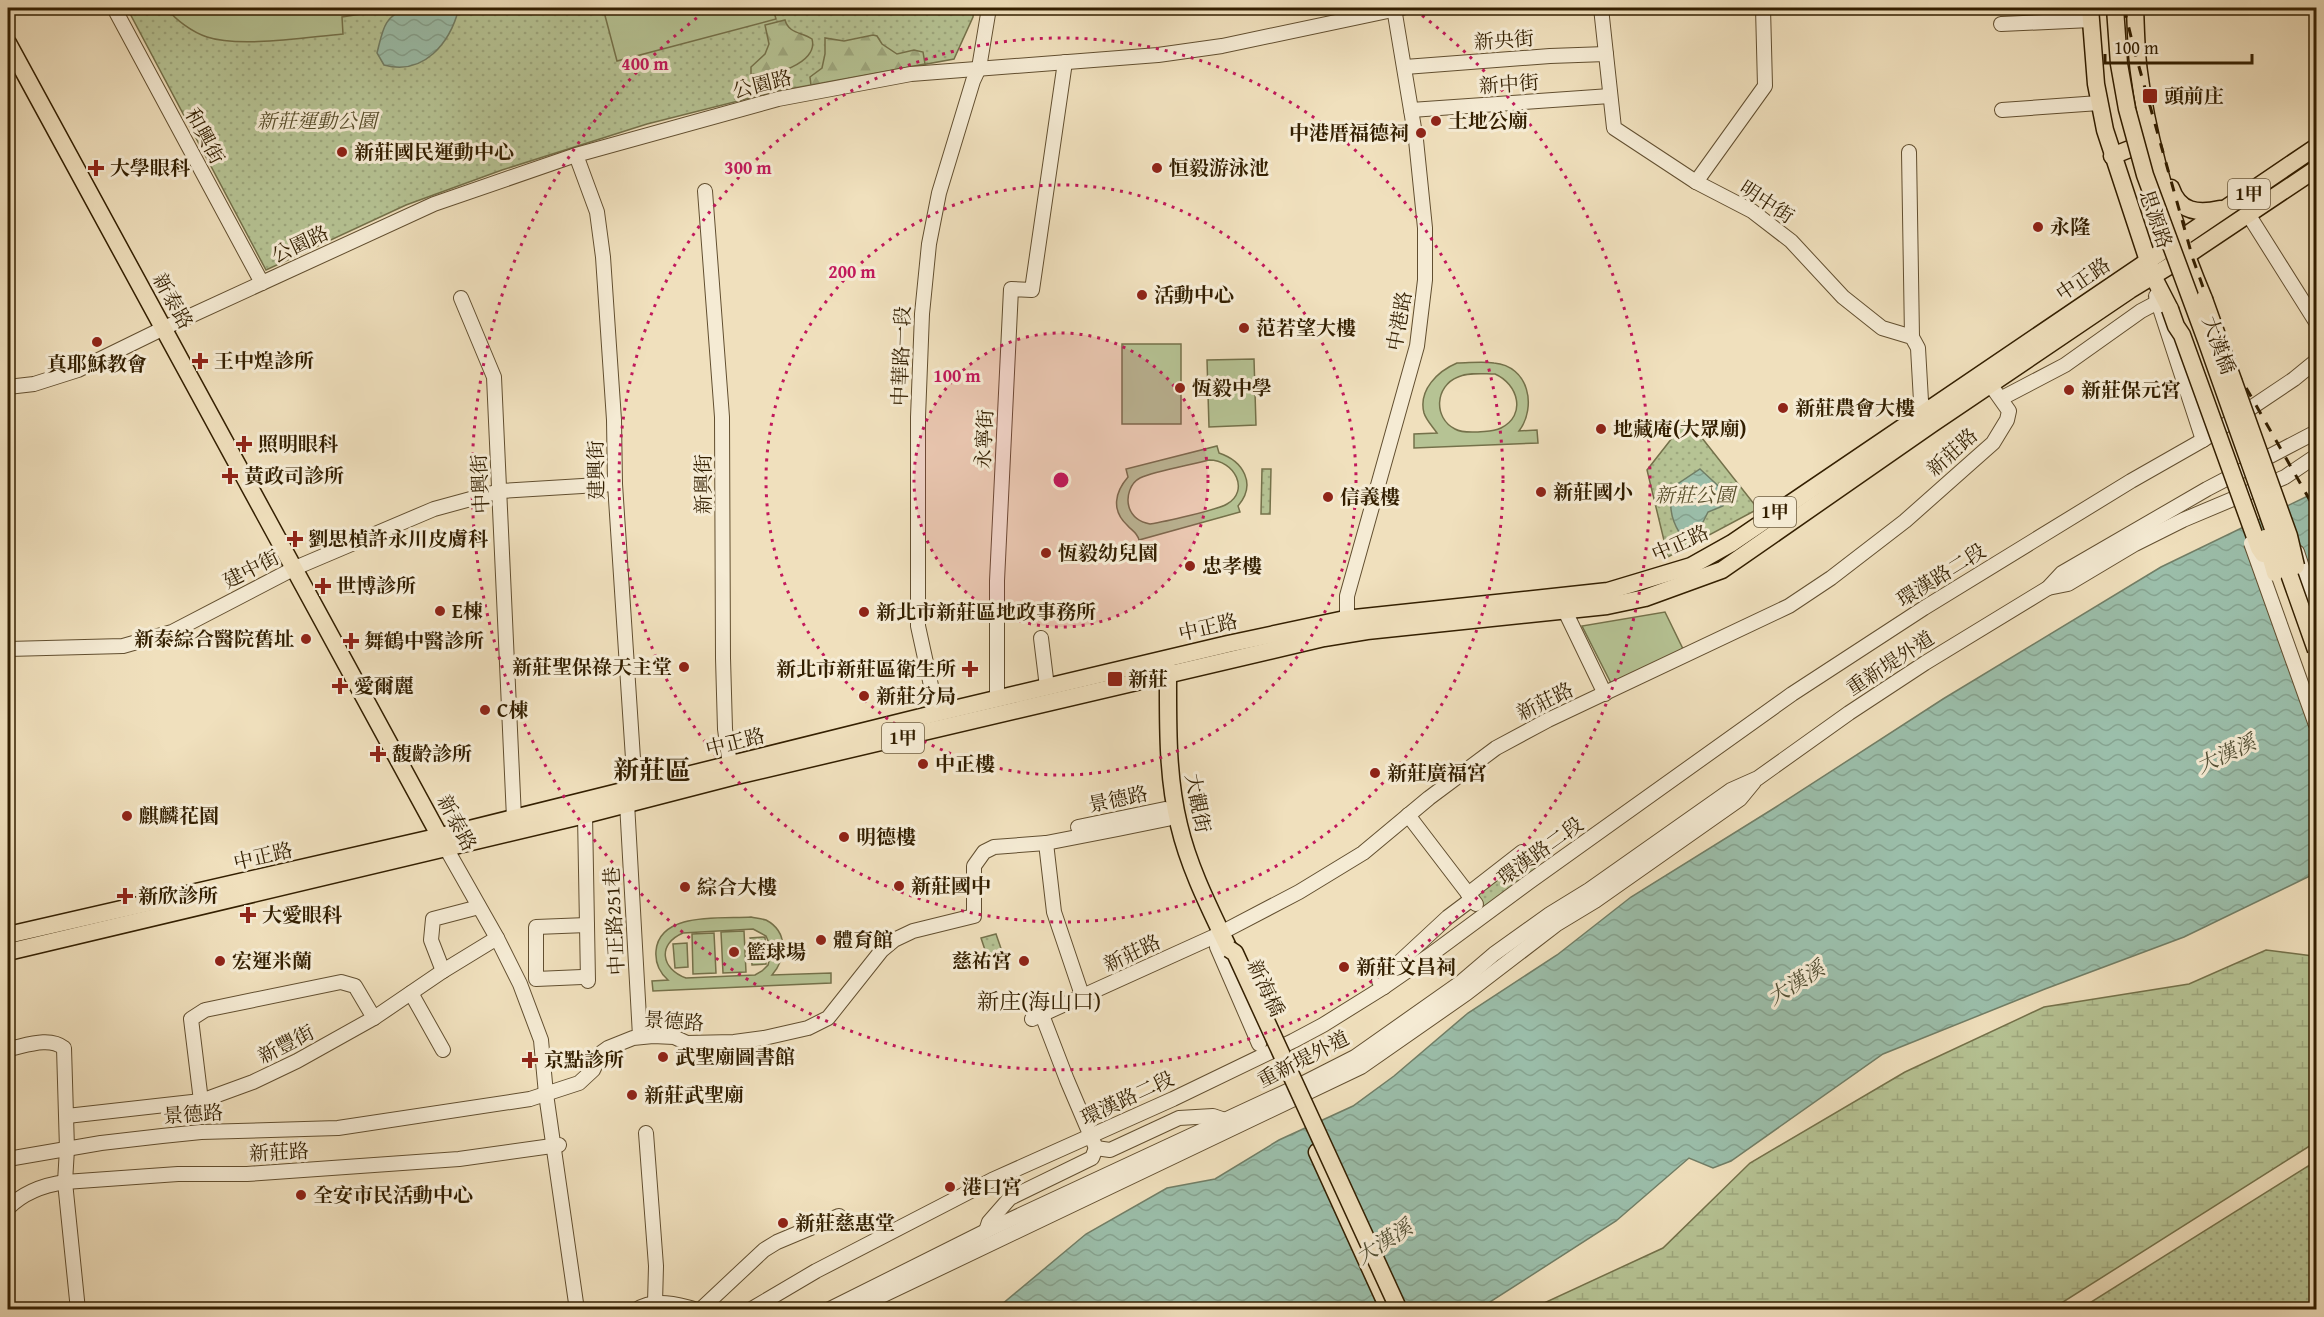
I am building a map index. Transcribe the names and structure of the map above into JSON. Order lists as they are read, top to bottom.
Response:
{
  "streets": {
    "main road": [
      "1甲",
      "思源路",
      "中正路",
      "新泰路",
      "大漢橋",
      "大觀街",
      "新海橋"
    ],
    "street": [
      "新央街",
      "公園路",
      "新中街",
      "和興街",
      "明中街",
      "中港路",
      "中華路一段",
      "永寧街",
      "新莊路",
      "建興街",
      "中興街",
      "新興街",
      "建中街",
      "環漢路二段",
      "重新堤外道",
      "景德路",
      "中正路251巷",
      "新豐街"
    ]
  },
  "crossings": [
    ["新央街", "明中街"],
    ["新央街", "中港路"],
    ["公園路", "和興街"],
    ["公園路", "新泰路"],
    ["公園路", "中港路"],
    ["公園路", "中華路一段"],
    ["公園路", "永寧街"],
    ["公園路", "建興街"],
    ["新中街", "明中街"],
    ["新中街", "中港路"],
    ["思源路", "中正路"],
    ["思源路", "大漢橋"],
    ["思源路", "環漢路二段"],
    ["中正路", "新泰路"],
    ["中正路", "中港路"],
    ["中正路", "中華路一段"],
    ["中正路", "永寧街"],
    ["中正路", "建興街"],
    ["中正路", "中興街"],
    ["中正路", "新興街"],
    ["中正路", "大觀街"],
    ["中正路", "中正路251巷"],
    ["新泰路", "新莊路"],
    ["新泰路", "建中街"],
    ["新泰路", "景德路"],
    ["新泰路", "新豐街"],
    ["新莊路", "環漢路二段"],
    ["新莊路", "大觀街"],
    ["建興街", "建中街"],
    ["建興街", "中正路251巷"],
    ["中興街", "建中街"],
    ["景德路", "大觀街"],
    ["景德路", "中正路251巷"],
    ["大觀街", "新海橋"]
  ],
  "districts": ["新莊區", "新庄(海山口)"],
  "water": ["大漢溪"],
  "parks": ["新莊運動公園", "新莊公園"],
  "places": {
    "transit": ["頭前庄", "新莊"],
    "other": [
      "土地公廟",
      "中港厝福德祠",
      "新莊國民運動中心",
      "恒毅游泳池",
      "永隆",
      "活動中心",
      "范若望大樓",
      "真耶穌教會",
      "恆毅中學",
      "新莊保元宮",
      "新莊農會大樓",
      "地藏庵(大眾廟)",
      "新莊國小",
      "信義樓",
      "恆毅幼兒園",
      "忠孝樓",
      "E棟",
      "新北市新莊區地政事務所",
      "新泰綜合醫院舊址",
      "新莊聖保祿天主堂",
      "新莊分局",
      "C棟",
      "中正樓",
      "新莊廣福宮",
      "麒麟花園",
      "明德樓",
      "新莊國中",
      "綜合大樓",
      "體育館",
      "籃球場",
      "宏運米蘭",
      "慈祐宮",
      "新莊文昌祠",
      "武聖廟圖書館",
      "新莊武聖廟",
      "港口宮",
      "全安市民活動中心",
      "新莊慈惠堂"
    ],
    "health": [
      "大學眼科",
      "王中煌診所",
      "照明眼科",
      "黃政司診所",
      "劉思楨許永川皮膚科",
      "世博診所",
      "舞鶴中醫診所",
      "新北市新莊區衛生所",
      "愛爾麗",
      "馥齡診所",
      "新欣診所",
      "大愛眼科",
      "京點診所"
    ]
  },
  "scale_bar": "100 m",
  "rings": [
    "400 m",
    "300 m",
    "200 m",
    "100 m"
  ]
}
